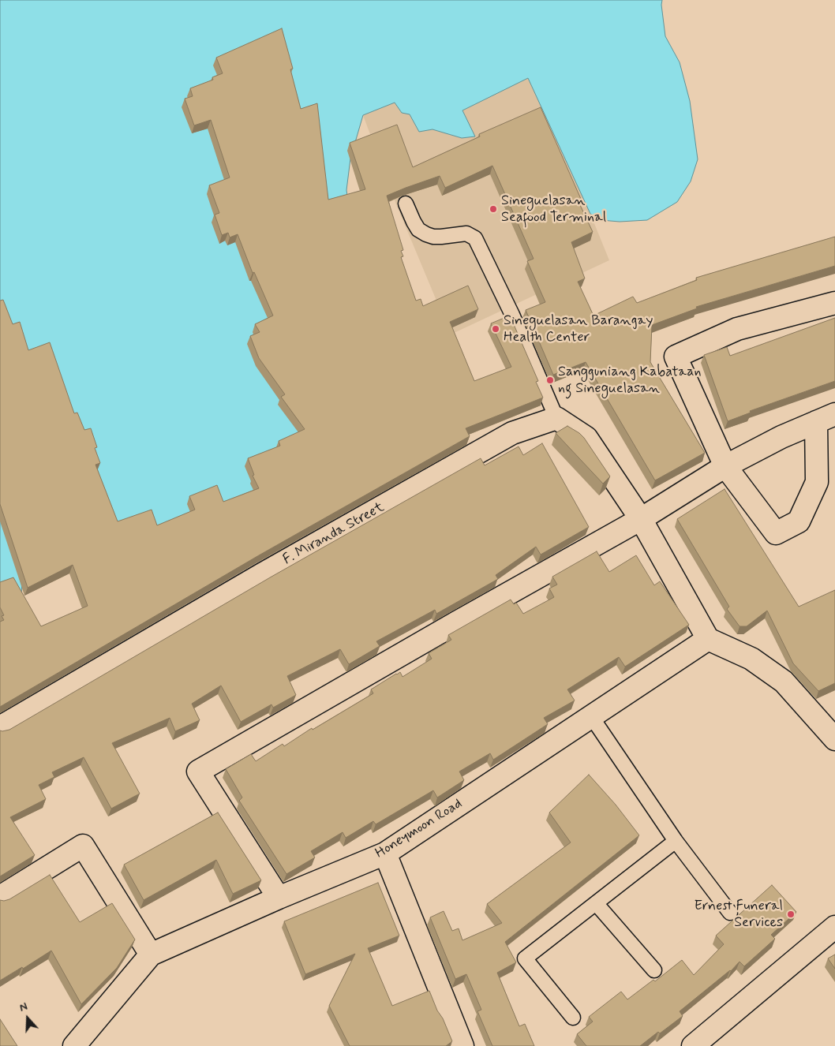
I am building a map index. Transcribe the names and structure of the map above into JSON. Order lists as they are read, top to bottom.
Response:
{
  "streets": {
    "street": ["F. Miranda Street", "Honeymoon Road"]
  },
  "places": [
    "Sineguelasan Seafood Terminal",
    "Sineguelasan Barangay Health Center",
    "Sangguniang Kabataan ng Sineguelasan",
    "Ernest Funeral Services"
  ],
  "north": "top"
}
